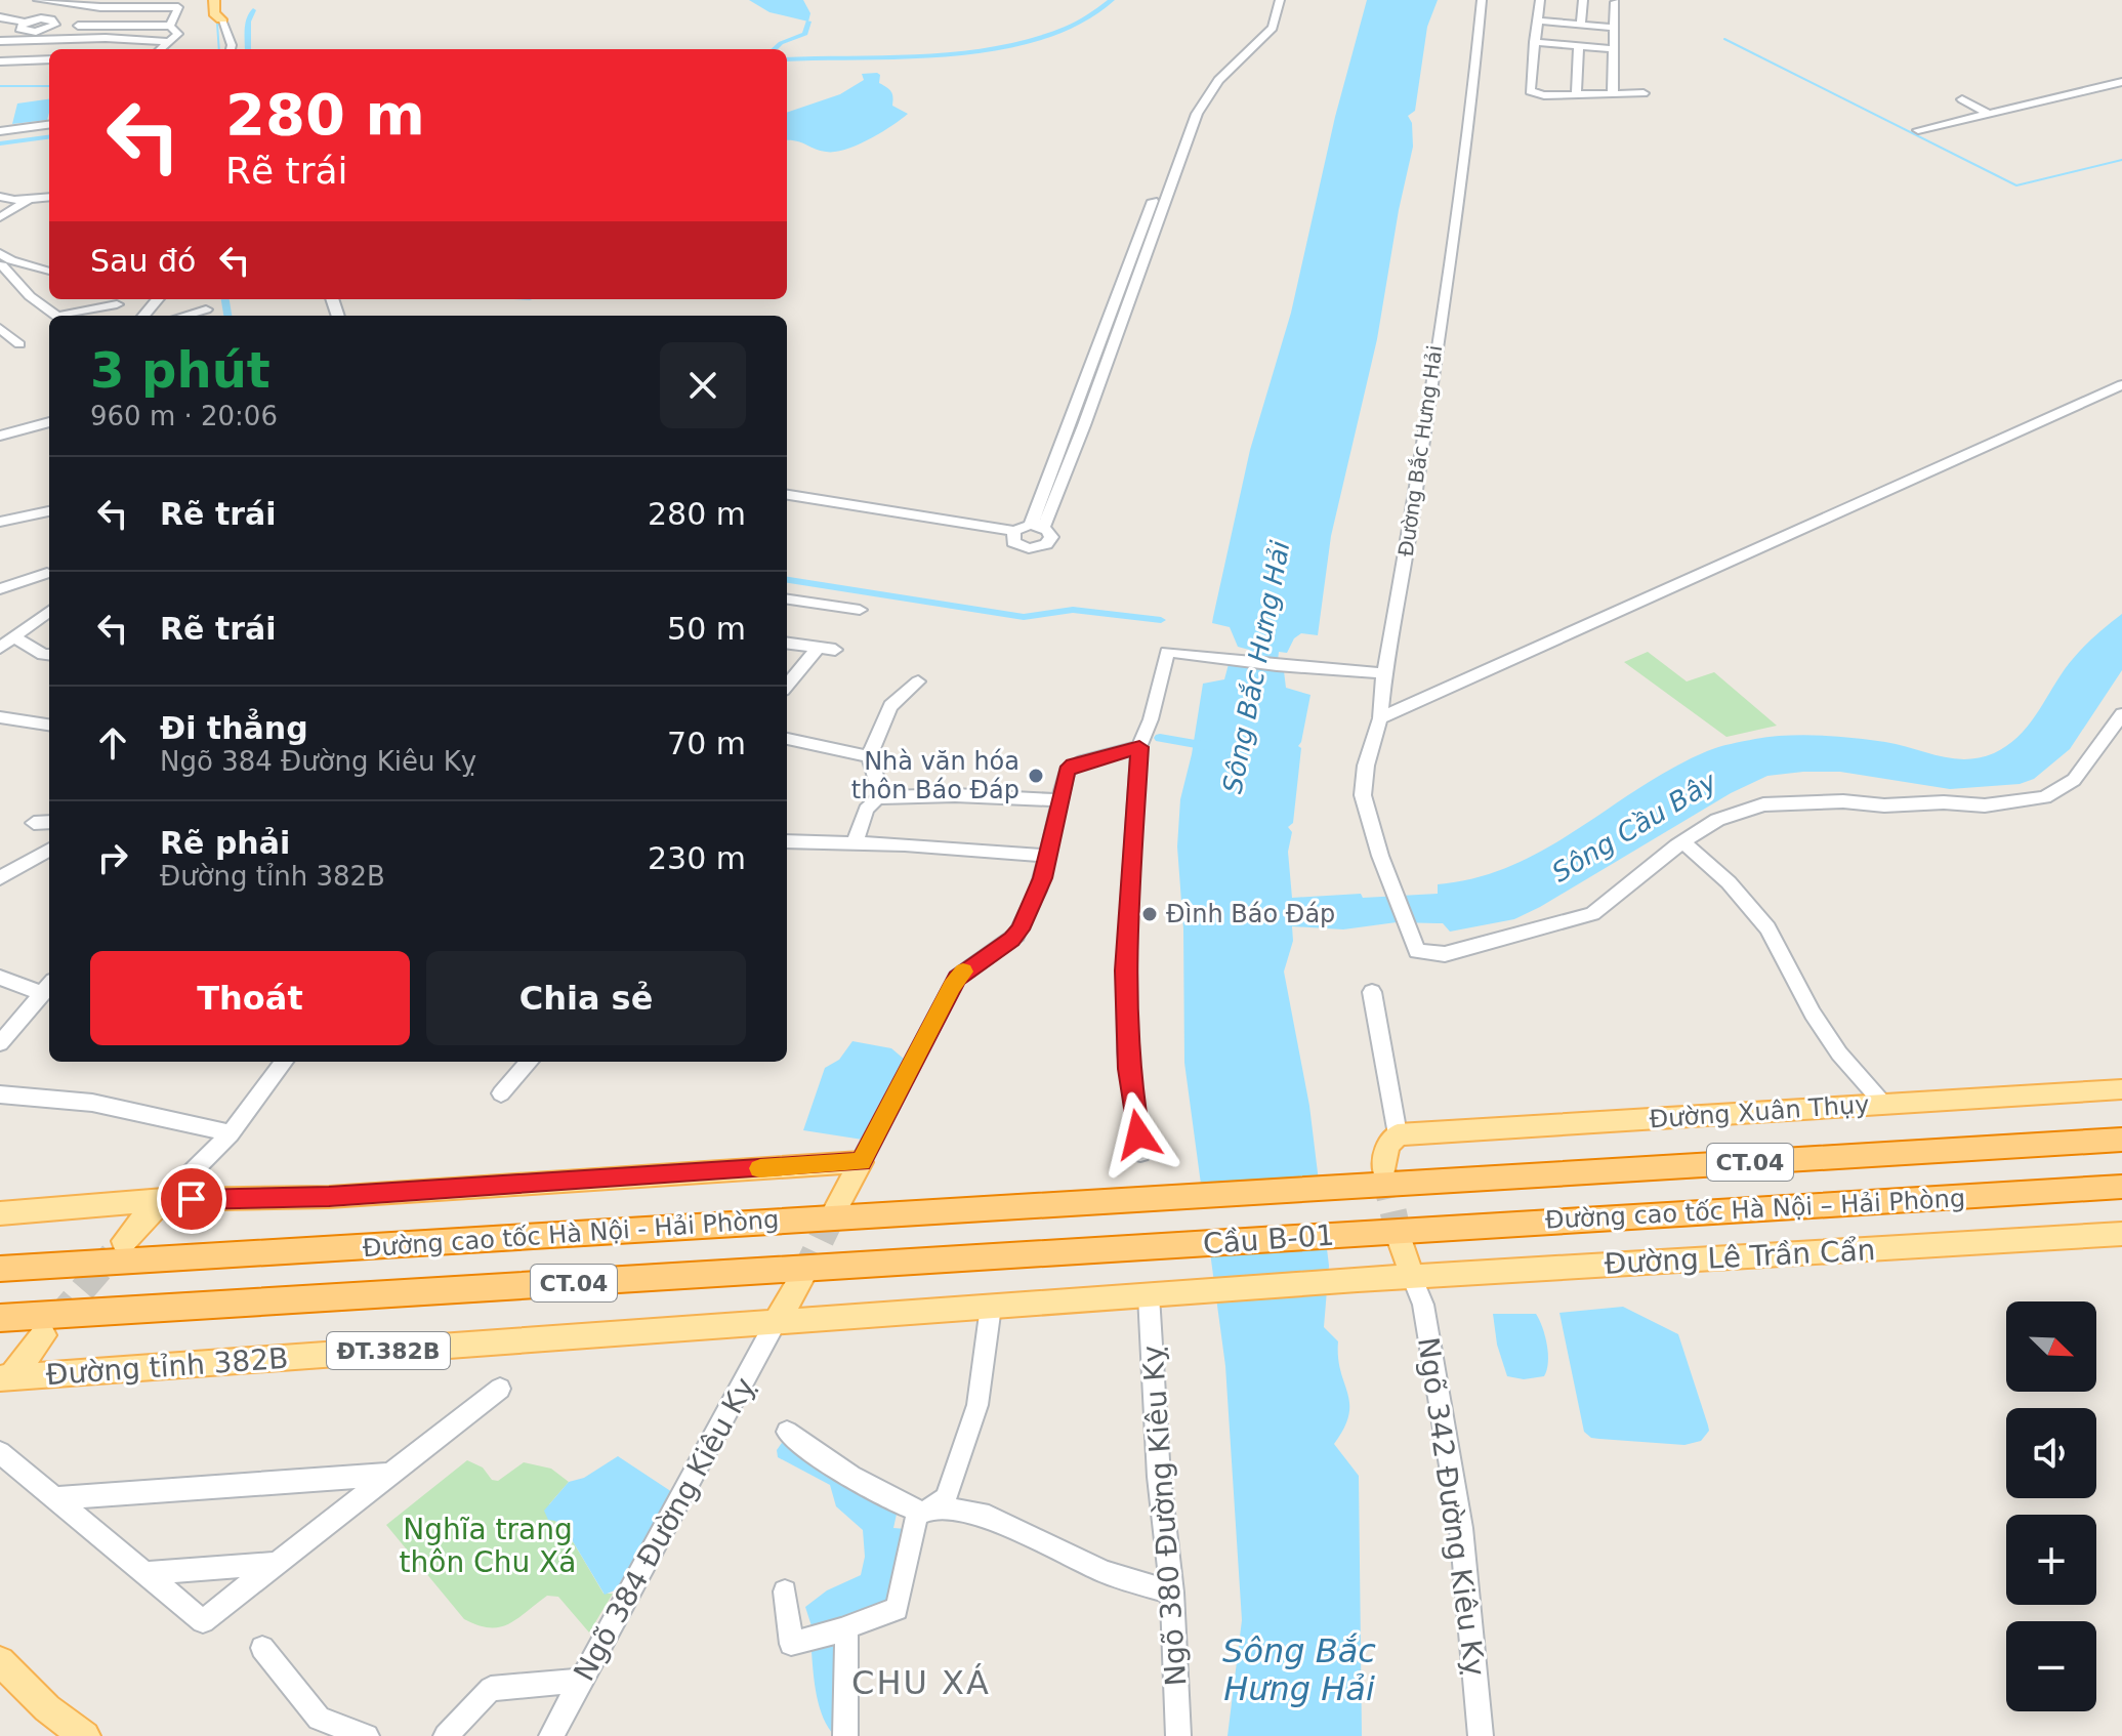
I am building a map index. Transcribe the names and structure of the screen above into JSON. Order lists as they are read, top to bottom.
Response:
{
  "streets": {
    "highway": [
      "CT.04",
      "Đường cao tốc Hà Nội – Hải Phòng",
      "Đường cao tốc Hà Nội - Hải Phòng",
      "Cầu B-01"
    ],
    "main road": [
      "Đường Xuân Thụy",
      "Đường Lê Trần Cẩn",
      "ĐT.382B",
      "Đường tỉnh 382B"
    ],
    "street": [
      "Đường Bắc Hưng Hải",
      "Ngõ 342 Đường Kiêu Kỵ",
      "Ngõ 380 Đường Kiêu Kỵ",
      "Ngõ 384 Đường Kiêu Kỵ"
    ]
  },
  "crossings": [
    ["Đường cao tốc Hà Nội – Hải Phòng", "Cầu B-01"],
    ["Đường cao tốc Hà Nội - Hải Phòng", "Cầu B-01"],
    ["Đường Lê Trần Cẩn", "Đường tỉnh 382B"],
    ["Đường Lê Trần Cẩn", "Ngõ 342 Đường Kiêu Kỵ"],
    ["Đường Lê Trần Cẩn", "Ngõ 380 Đường Kiêu Kỵ"],
    ["Đường tỉnh 382B", "Ngõ 384 Đường Kiêu Kỵ"]
  ],
  "districts": ["CHU XÁ"],
  "water": ["Sông Bắc Hưng Hải", "Sông Cầu Bây"],
  "parks": ["Nghĩa trang thôn Chu Xá"],
  "places": ["Nhà văn hóa thôn Báo Đáp", "Đình Báo Đáp"],
  "north": "bottom right",
  "page": {
    "turn": ["280 m", "Rẽ trái"],
    "then": "Sau đó",
    "heading": ["3 phút", "960 m · 20:06"],
    "list": [
      {
        "name": "Rẽ trái",
        "value": "280 m"
      },
      {
        "name": "Rẽ trái",
        "value": "50 m"
      },
      {
        "name": "Đi thẳng",
        "note": "Ngõ 384 Đường Kiêu Kỵ",
        "value": "70 m"
      },
      {
        "name": "Rẽ phải",
        "note": "Đường tỉnh 382B",
        "value": "230 m"
      }
    ],
    "buttons": ["Thoát", "Chia sẻ"],
    "map_buttons": ["+", "−"]
  }
}
